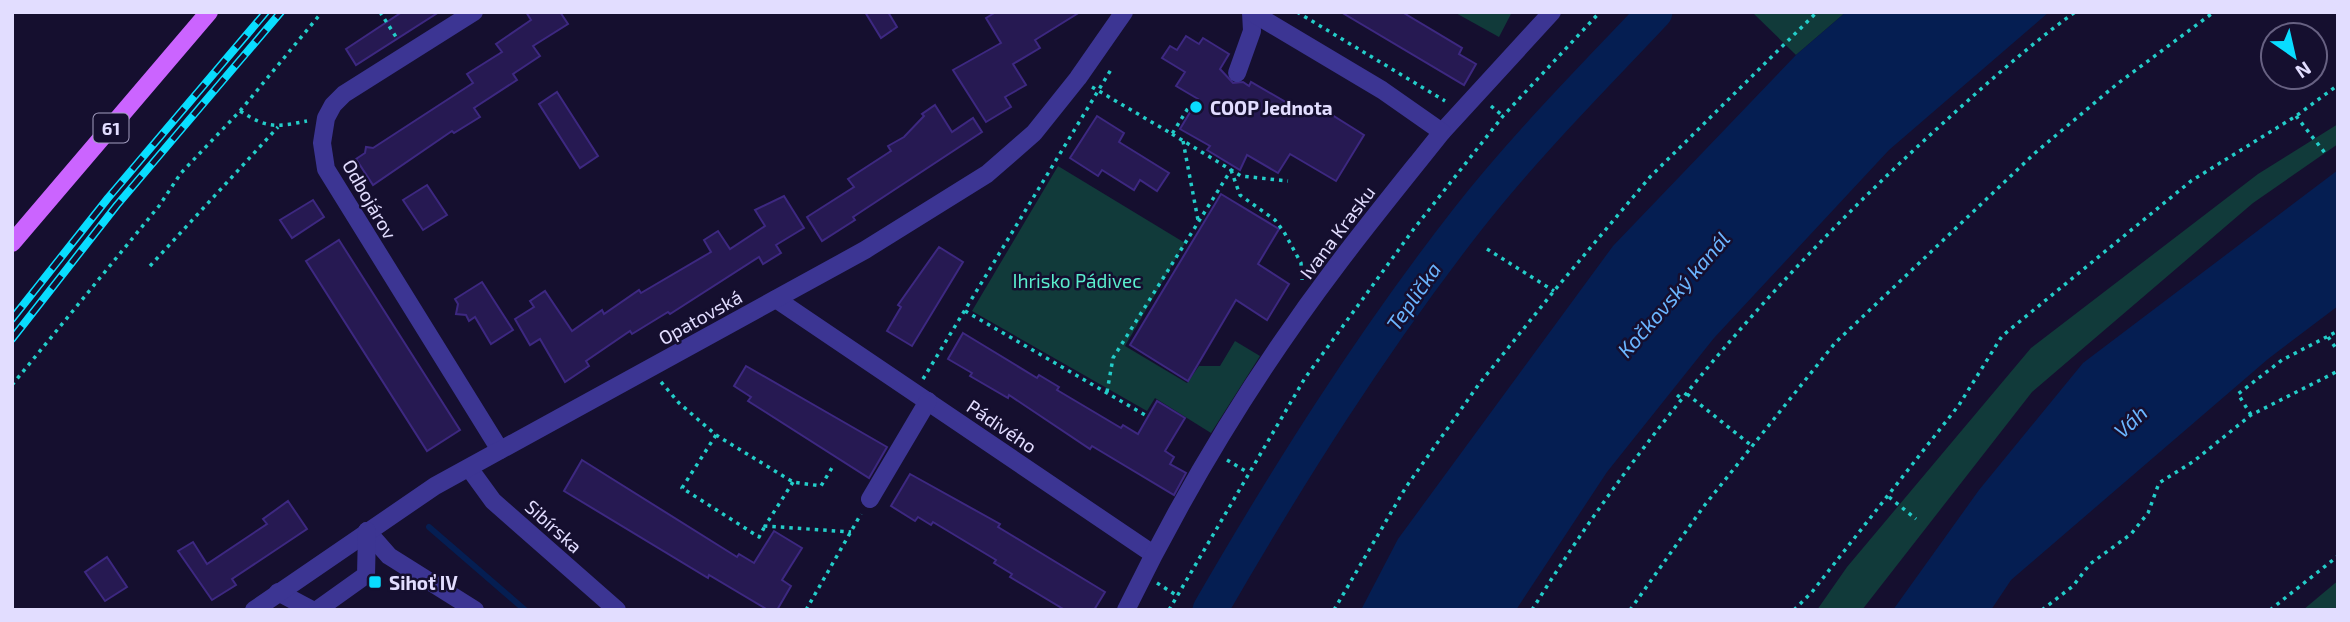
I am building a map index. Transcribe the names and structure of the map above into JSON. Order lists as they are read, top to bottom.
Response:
{
  "streets": {
    "main road": ["61"],
    "street": [
      "Odbojárov",
      "Ivana Krasku",
      "Opatovská",
      "Pádivého",
      "Sibírska"
    ]
  },
  "crossings": [
    ["Odbojárov", "Opatovská"],
    ["Ivana Krasku", "Pádivého"],
    ["Opatovská", "Pádivého"],
    ["Opatovská", "Sibírska"]
  ],
  "water": ["Kočkovský kanál", "Teplička", "Váh"],
  "parks": ["Ihrisko Pádivec"],
  "places": {
    "other": ["COOP Jednota"],
    "transit": ["Sihoť IV"]
  },
  "north": "bottom right"
}
